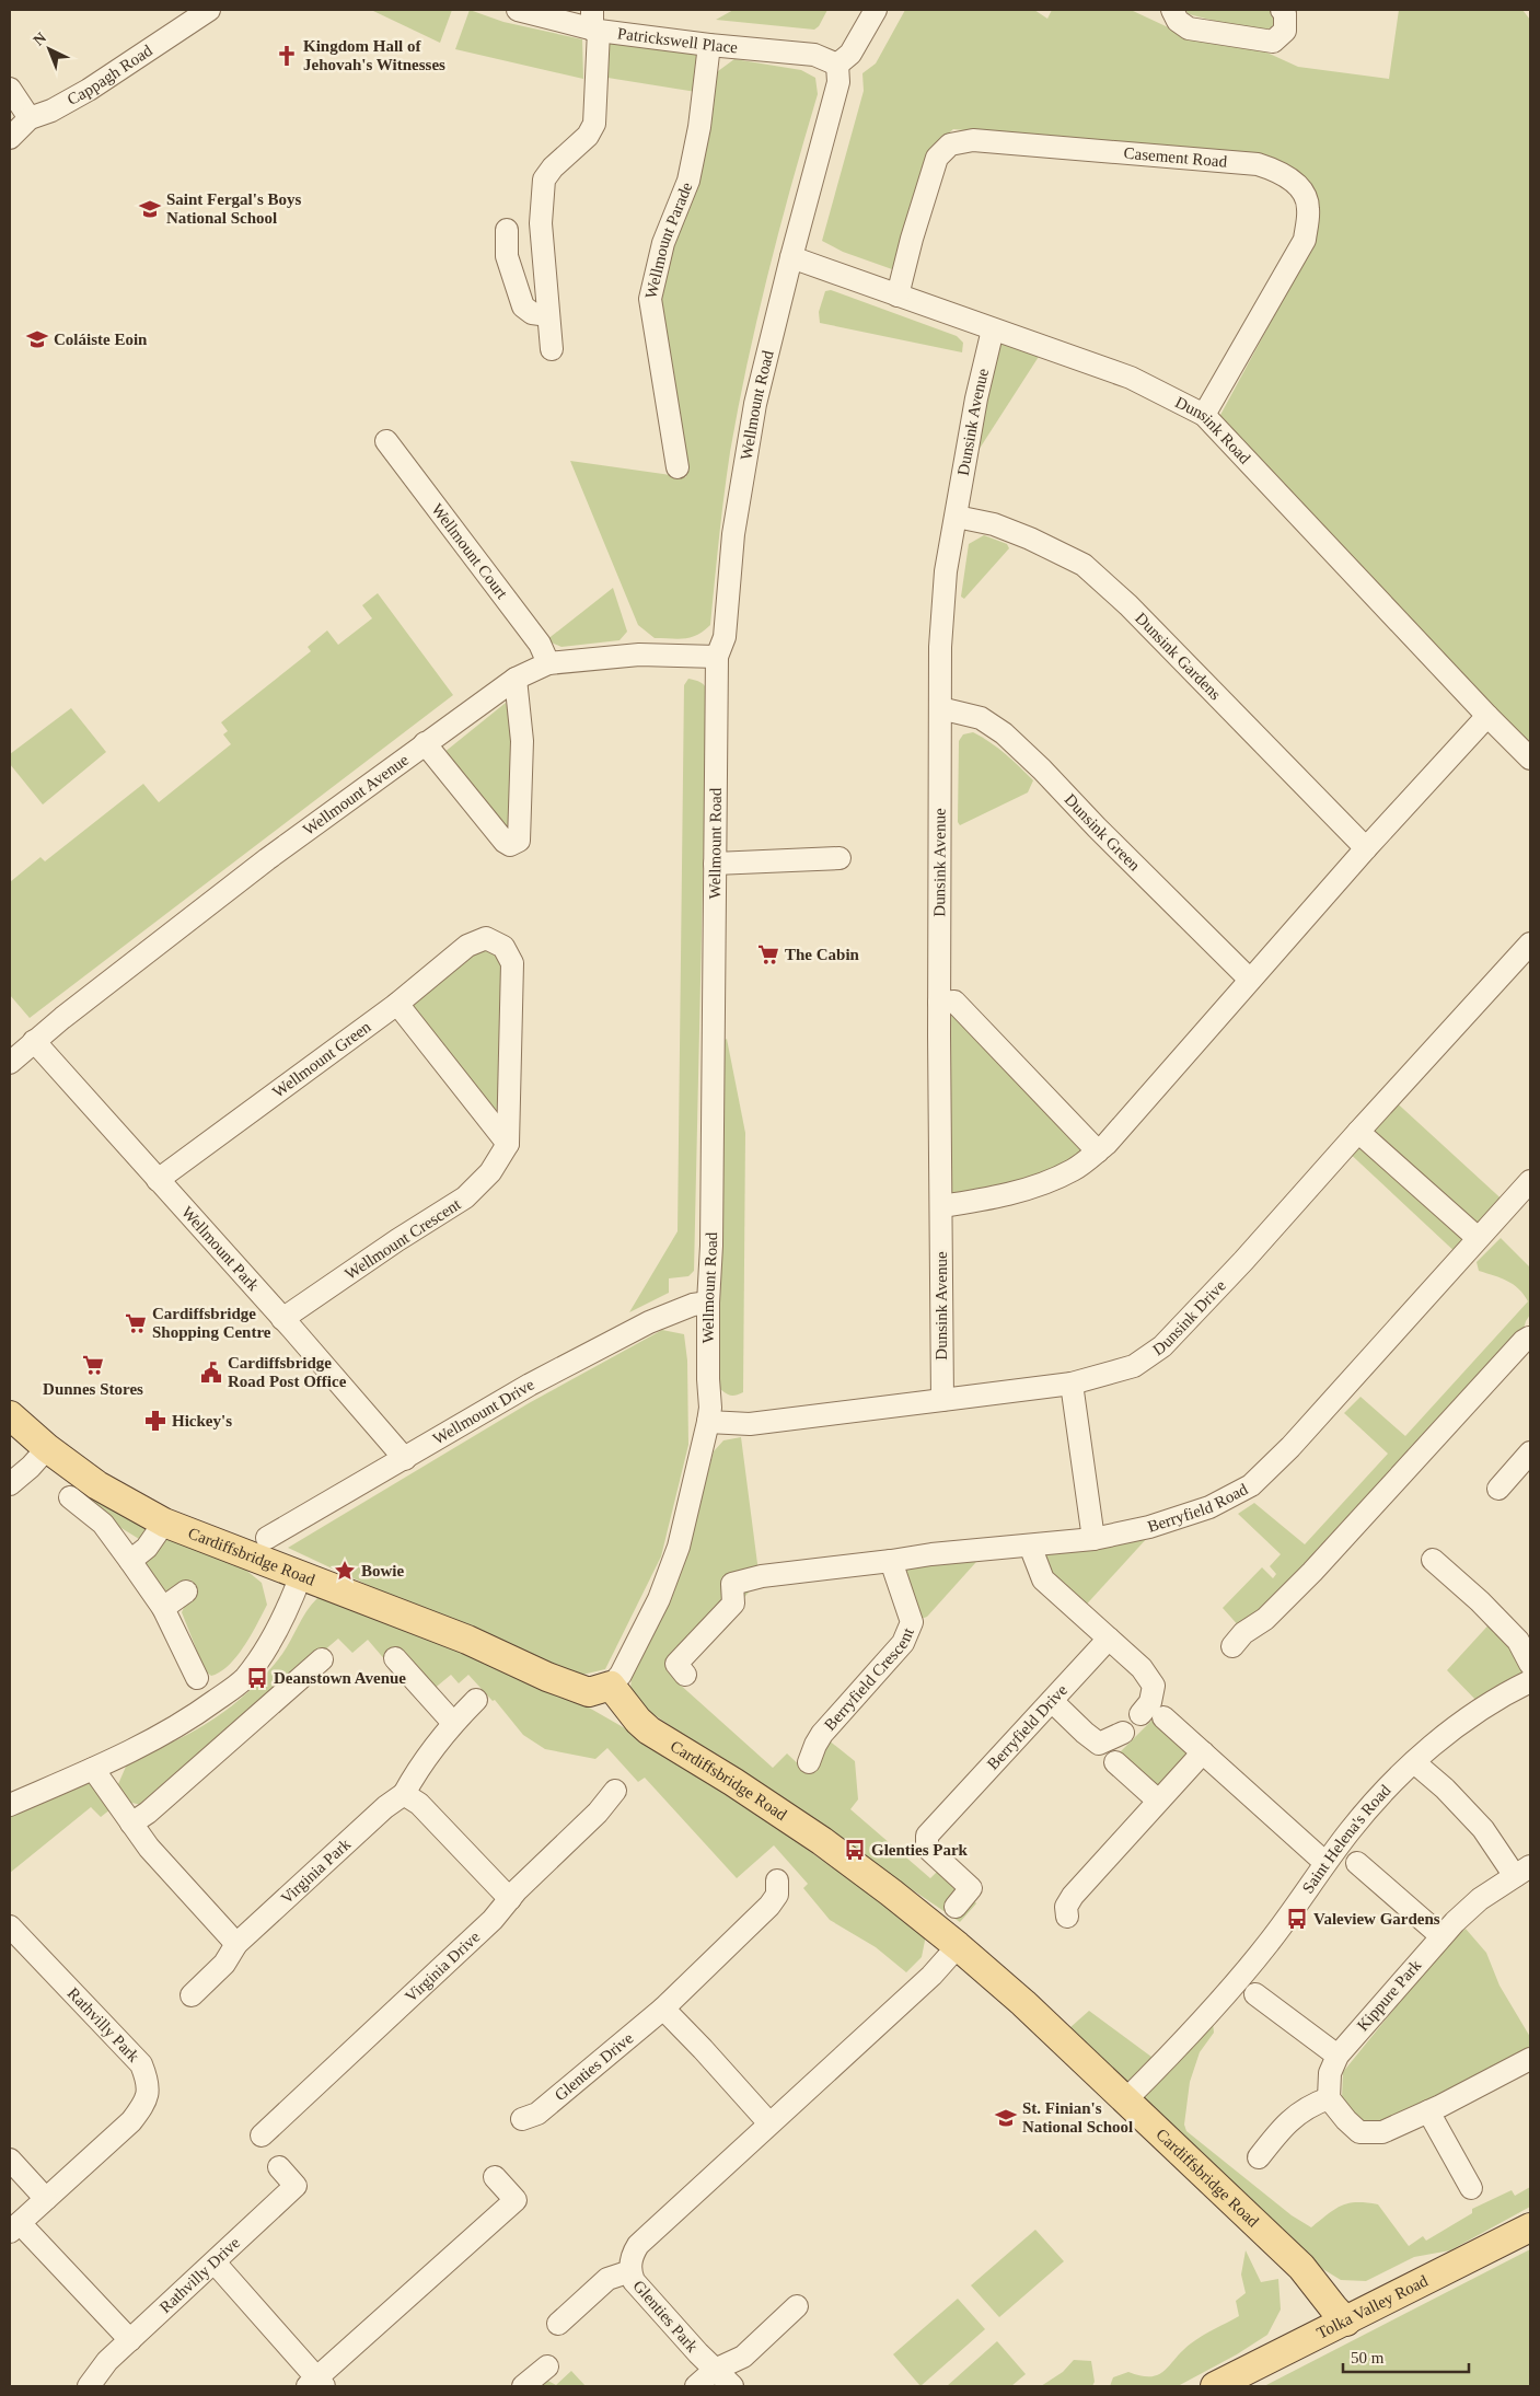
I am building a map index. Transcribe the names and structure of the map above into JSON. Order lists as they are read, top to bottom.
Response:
{
  "streets": {
    "main road": ["Cardiffsbridge Road", "Tolka Valley Road"],
    "street": [
      "Patrickswell Place",
      "Cappagh Road",
      "Casement Road",
      "Wellmount Parade",
      "Wellmount Road",
      "Dunsink Avenue",
      "Dunsink Road",
      "Wellmount Court",
      "Dunsink Gardens",
      "Wellmount Avenue",
      "Dunsink Green",
      "Wellmount Green",
      "Wellmount Crescent",
      "Wellmount Park",
      "Dunsink Drive",
      "Wellmount Drive",
      "Berryfield Road",
      "Berryfield Crescent",
      "Berryfield Drive",
      "Saint Helena's Road",
      "Virginia Park",
      "Virginia Drive",
      "Kippure Park",
      "Rathvilly Park",
      "Glenties Drive",
      "Rathvilly Drive",
      "Glenties Park"
    ]
  },
  "crossings": [
    ["Patrickswell Place", "Wellmount Parade"],
    ["Patrickswell Place", "Wellmount Road"],
    ["Casement Road", "Dunsink Road"],
    ["Wellmount Road", "Dunsink Road"],
    ["Wellmount Road", "Wellmount Avenue"],
    ["Wellmount Road", "Dunsink Drive"],
    ["Wellmount Road", "Wellmount Drive"],
    ["Wellmount Road", "Cardiffsbridge Road"],
    ["Dunsink Avenue", "Dunsink Road"],
    ["Dunsink Avenue", "Dunsink Gardens"],
    ["Dunsink Avenue", "Dunsink Green"],
    ["Dunsink Avenue", "Dunsink Drive"],
    ["Wellmount Court", "Wellmount Avenue"],
    ["Wellmount Avenue", "Wellmount Park"],
    ["Wellmount Green", "Wellmount Crescent"],
    ["Wellmount Green", "Wellmount Park"],
    ["Wellmount Crescent", "Wellmount Park"],
    ["Wellmount Park", "Wellmount Drive"],
    ["Berryfield Road", "Berryfield Crescent"],
    ["Cardiffsbridge Road", "Saint Helena's Road"],
    ["Cardiffsbridge Road", "Tolka Valley Road"],
    ["Cardiffsbridge Road", "Glenties Park"],
    ["Saint Helena's Road", "Kippure Park"]
  ],
  "places": {
    "church": ["Kingdom Hall of Jehovah's Witnesses"],
    "school or university": ["Saint Fergal's Boys National School", "Coláiste Eoin", "St. Finian's National School"],
    "supermarket": ["The Cabin", "Cardiffsbridge Shopping Centre", "Dunnes Stores"],
    "public building": ["Cardiffsbridge Road Post Office"],
    "pharmacy": ["Hickey's"],
    "place": ["Bowie"],
    "bus stop": ["Deanstown Avenue", "Glenties Park", "Valeview Gardens"]
  },
  "scale_bar": "50 m",
  "north": "top left"
}
